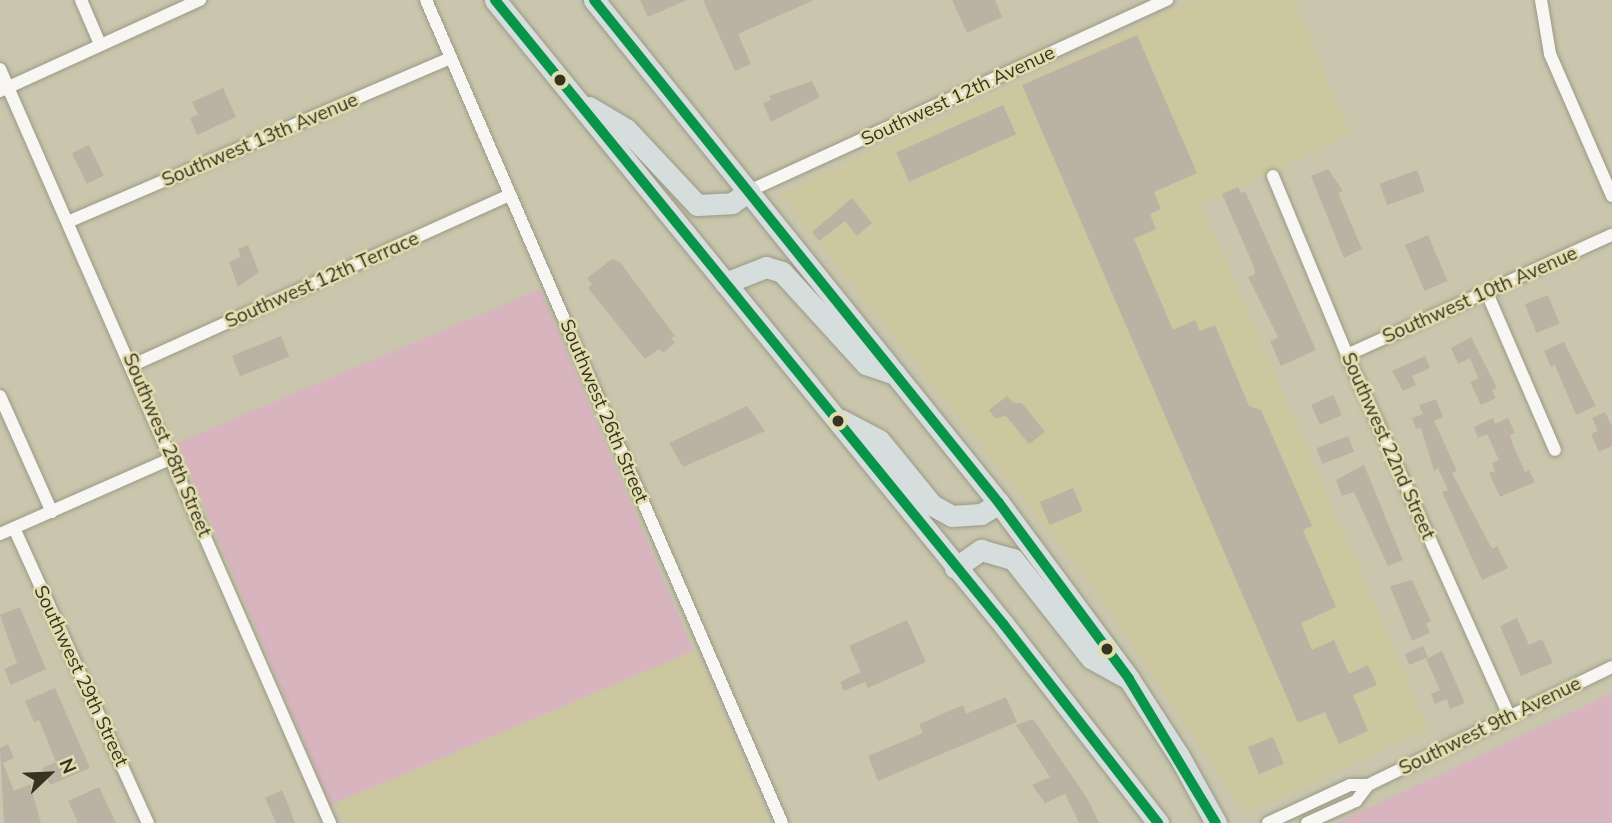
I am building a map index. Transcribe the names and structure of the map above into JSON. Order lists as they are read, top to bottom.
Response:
{
  "streets": {
    "street": [
      "Southwest 12th Avenue",
      "Southwest 13th Avenue",
      "Southwest 12th Terrace",
      "Southwest 10th Avenue",
      "Southwest 26th Street",
      "Southwest 28th Street",
      "Southwest 22nd Street",
      "Southwest 29th Street",
      "Southwest 9th Avenue"
    ]
  },
  "crossings": [
    ["Southwest 13th Avenue", "Southwest 26th Street"],
    ["Southwest 13th Avenue", "Southwest 28th Street"],
    ["Southwest 12th Terrace", "Southwest 26th Street"],
    ["Southwest 12th Terrace", "Southwest 28th Street"],
    ["Southwest 10th Avenue", "Southwest 22nd Street"],
    ["Southwest 22nd Street", "Southwest 9th Avenue"]
  ],
  "north": "top right"
}
